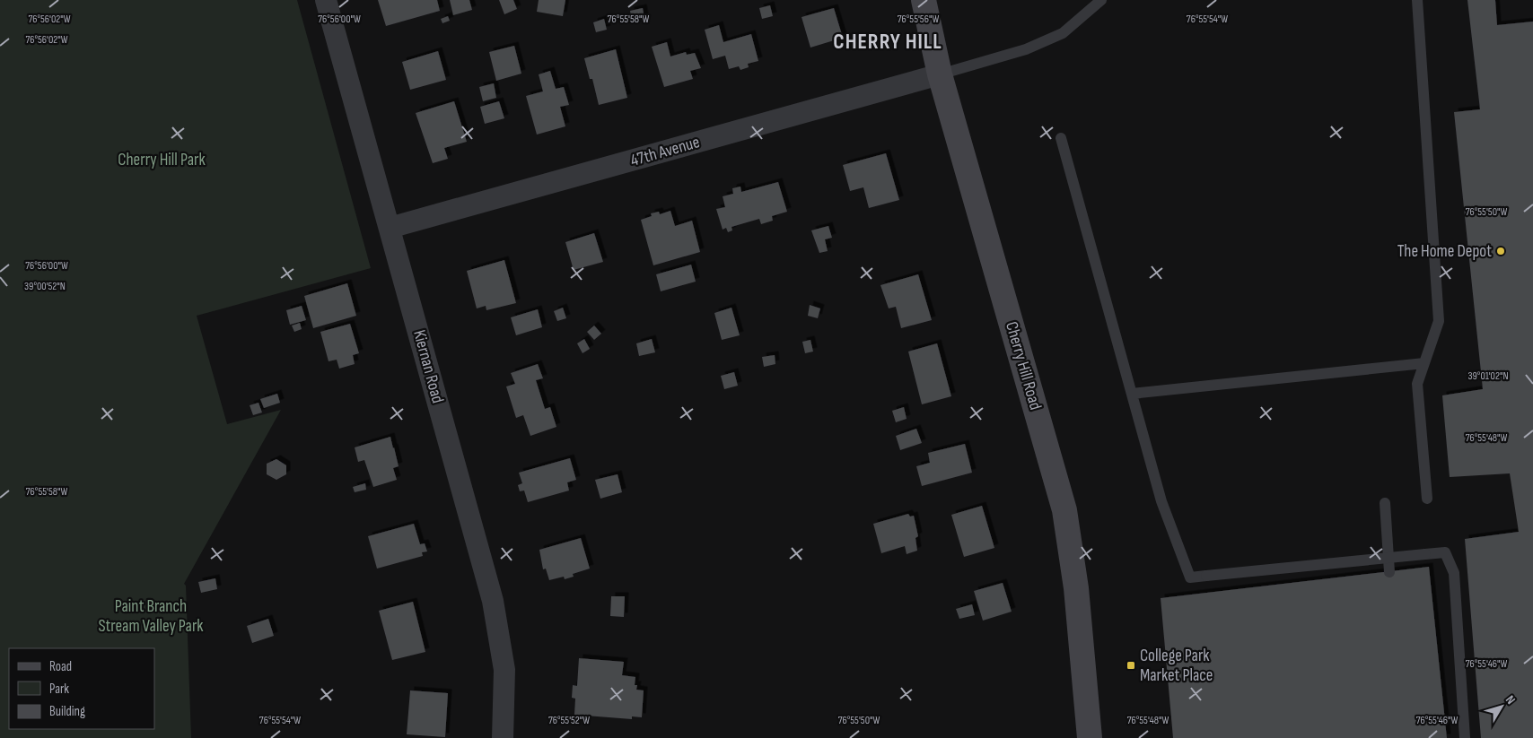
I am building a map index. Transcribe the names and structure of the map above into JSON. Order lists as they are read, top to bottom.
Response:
{
  "streets": {
    "main road": ["Cherry Hill Road"],
    "street": ["47th Avenue", "Kiernan Road"]
  },
  "crossings": [
    ["47th Avenue", "Cherry Hill Road"],
    ["47th Avenue", "Kiernan Road"]
  ],
  "districts": ["CHERRY HILL"],
  "parks": ["Cherry Hill Park", "Paint Branch Stream Valley Park"],
  "places": {
    "other": ["The Home Depot"],
    "transit": ["College Park Market Place"]
  },
  "legend": ["Road", "Park", "Building"],
  "north": "top right",
  "coordinates": [
    "76°56'02\"W",
    "76°56'00\"W",
    "76°55'58\"W",
    "76°55'56\"W",
    "76°55'54\"W",
    "76°55'50\"W",
    "39°00'52\"N",
    "39°01'02\"N",
    "76°55'48\"W",
    "76°55'46\"W",
    "76°55'52\"W"
  ]
}
